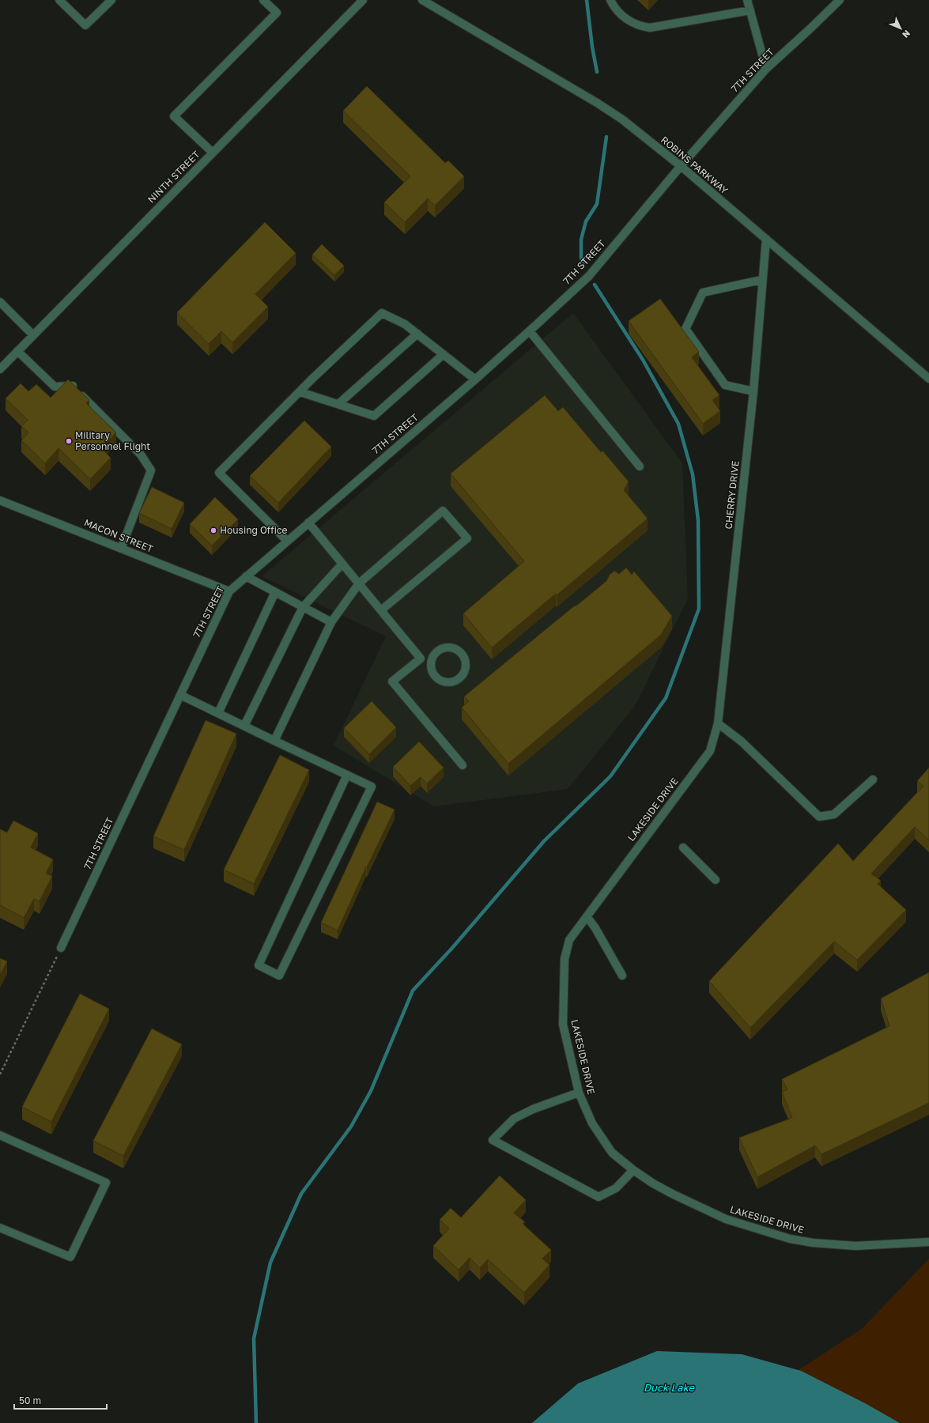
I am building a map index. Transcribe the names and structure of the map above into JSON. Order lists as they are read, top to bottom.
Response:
{
  "streets": {
    "street": [
      "7TH STREET",
      "ROBINS PARKWAY",
      "NINTH STREET",
      "CHERRY DRIVE",
      "MACON STREET",
      "LAKESIDE DRIVE"
    ]
  },
  "crossings": [
    ["7TH STREET", "ROBINS PARKWAY"],
    ["7TH STREET", "MACON STREET"],
    ["ROBINS PARKWAY", "CHERRY DRIVE"],
    ["CHERRY DRIVE", "LAKESIDE DRIVE"]
  ],
  "water": ["Duck Lake"],
  "places": ["Military Personnel Flight", "Housing Office"],
  "scale_bar": "50 m",
  "north": "bottom right"
}
